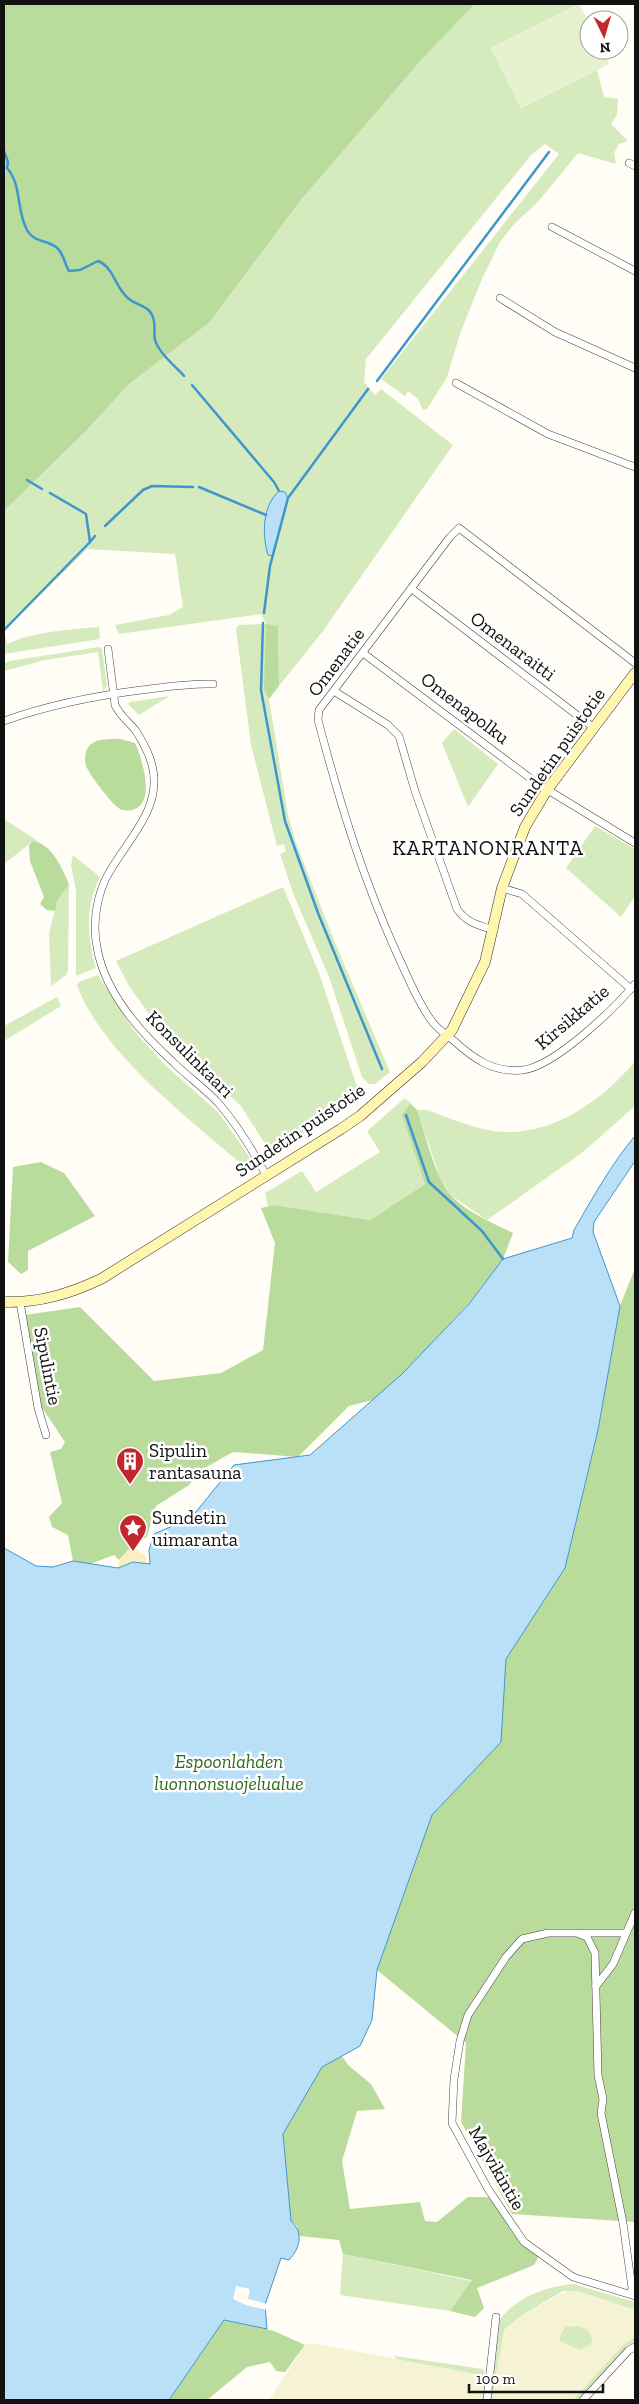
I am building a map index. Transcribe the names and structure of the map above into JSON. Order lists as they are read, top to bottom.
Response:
{
  "streets": {
    "street": [
      "Omenaraitti",
      "Omenatie",
      "Omenapolku",
      "Sundetin puistotie",
      "Kirsikkatie",
      "Konsulinkaari",
      "Sipulintie",
      "Majvikintie"
    ]
  },
  "crossings": [
    ["Omenaraitti", "Omenatie"],
    ["Omenaraitti", "Sundetin puistotie"],
    ["Omenatie", "Omenapolku"],
    ["Omenatie", "Sundetin puistotie"],
    ["Omenatie", "Kirsikkatie"],
    ["Omenapolku", "Sundetin puistotie"],
    ["Sundetin puistotie", "Kirsikkatie"],
    ["Sundetin puistotie", "Konsulinkaari"],
    ["Sundetin puistotie", "Sipulintie"]
  ],
  "districts": ["KARTANONRANTA"],
  "parks": ["Espoonlahden luonnonsuojelualue"],
  "places": {
    "building": ["Sipulin rantasauna"],
    "place": ["Sundetin uimaranta"]
  },
  "scale_bar": "100 m",
  "north": "bottom"
}
